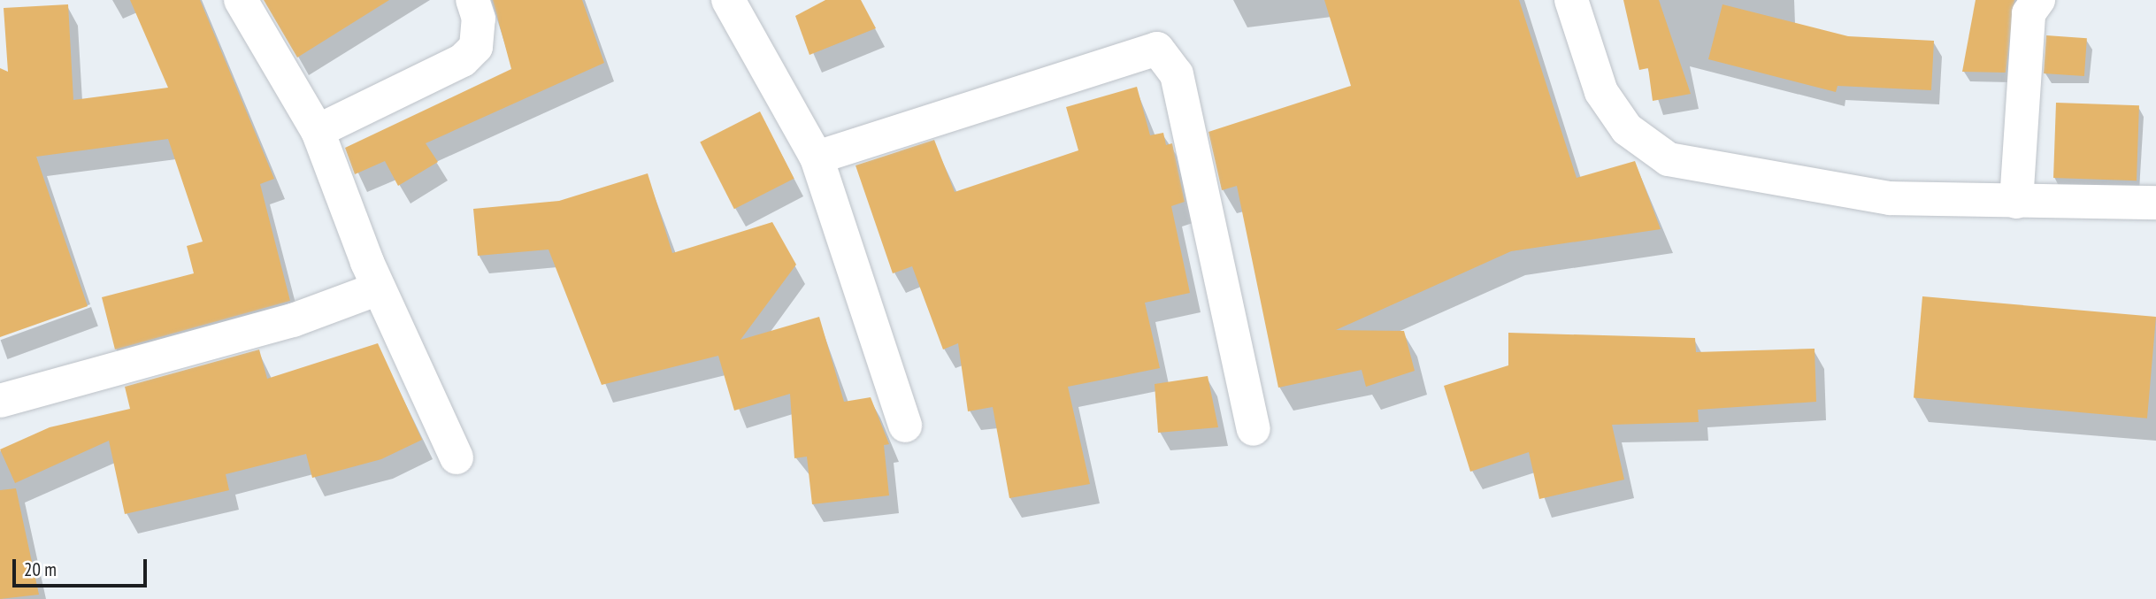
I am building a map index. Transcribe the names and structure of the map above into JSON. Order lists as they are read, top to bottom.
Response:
{
  "scale_bar": "20 m"
}
